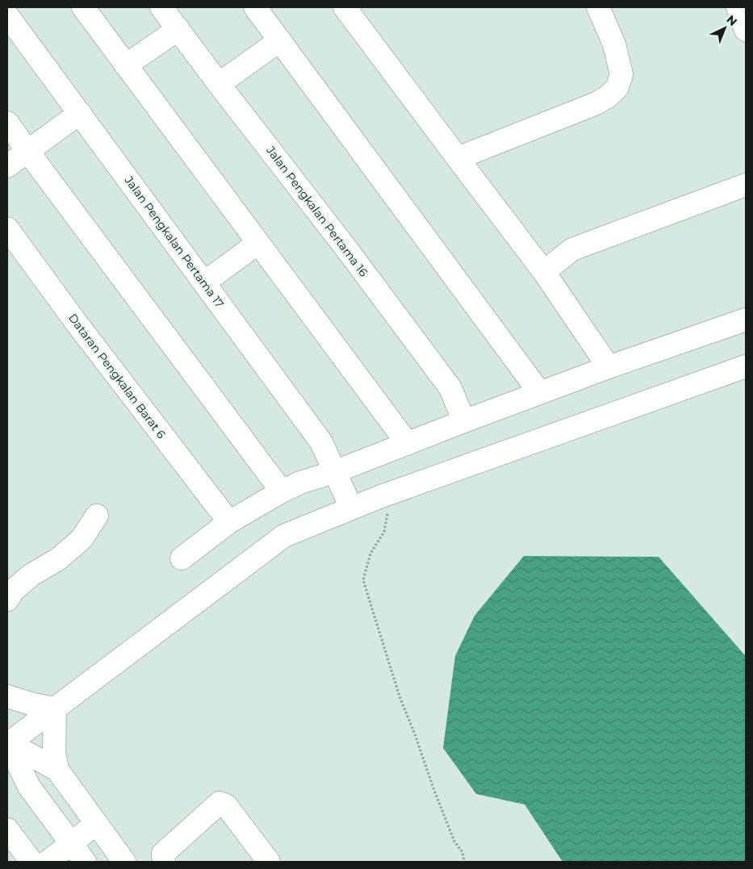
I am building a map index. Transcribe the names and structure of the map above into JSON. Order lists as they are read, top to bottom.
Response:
{
  "streets": {
    "street": ["Jalan Pengkalan Pertama 16", "Jalan Pengkalan Pertama 17", "Dataran Pengkalan Barat 6"]
  },
  "north": "top right"
}
